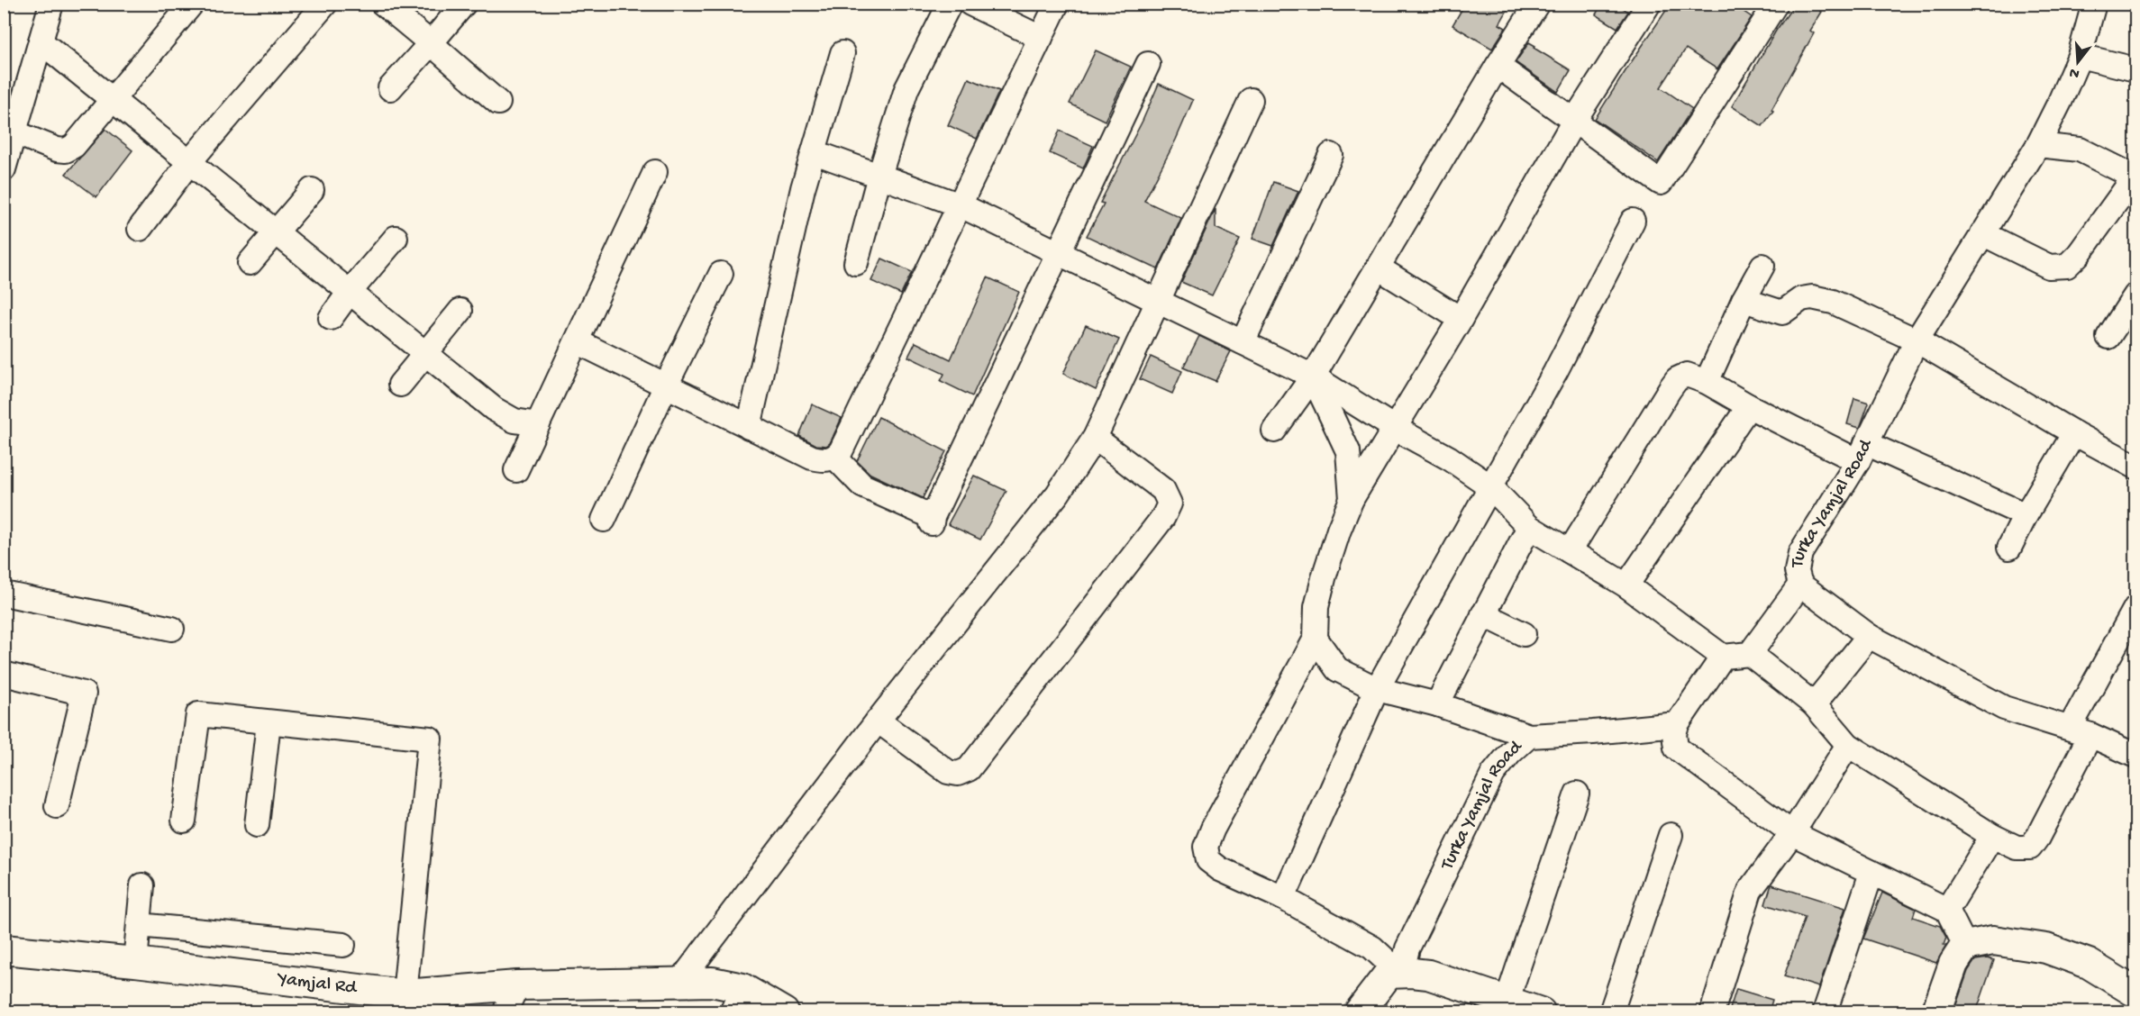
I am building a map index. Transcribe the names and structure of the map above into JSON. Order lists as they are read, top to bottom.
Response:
{
  "streets": {
    "main road": ["Yamjal Rd"],
    "street": ["Turka Yamjal Road"]
  },
  "north": "bottom"
}
